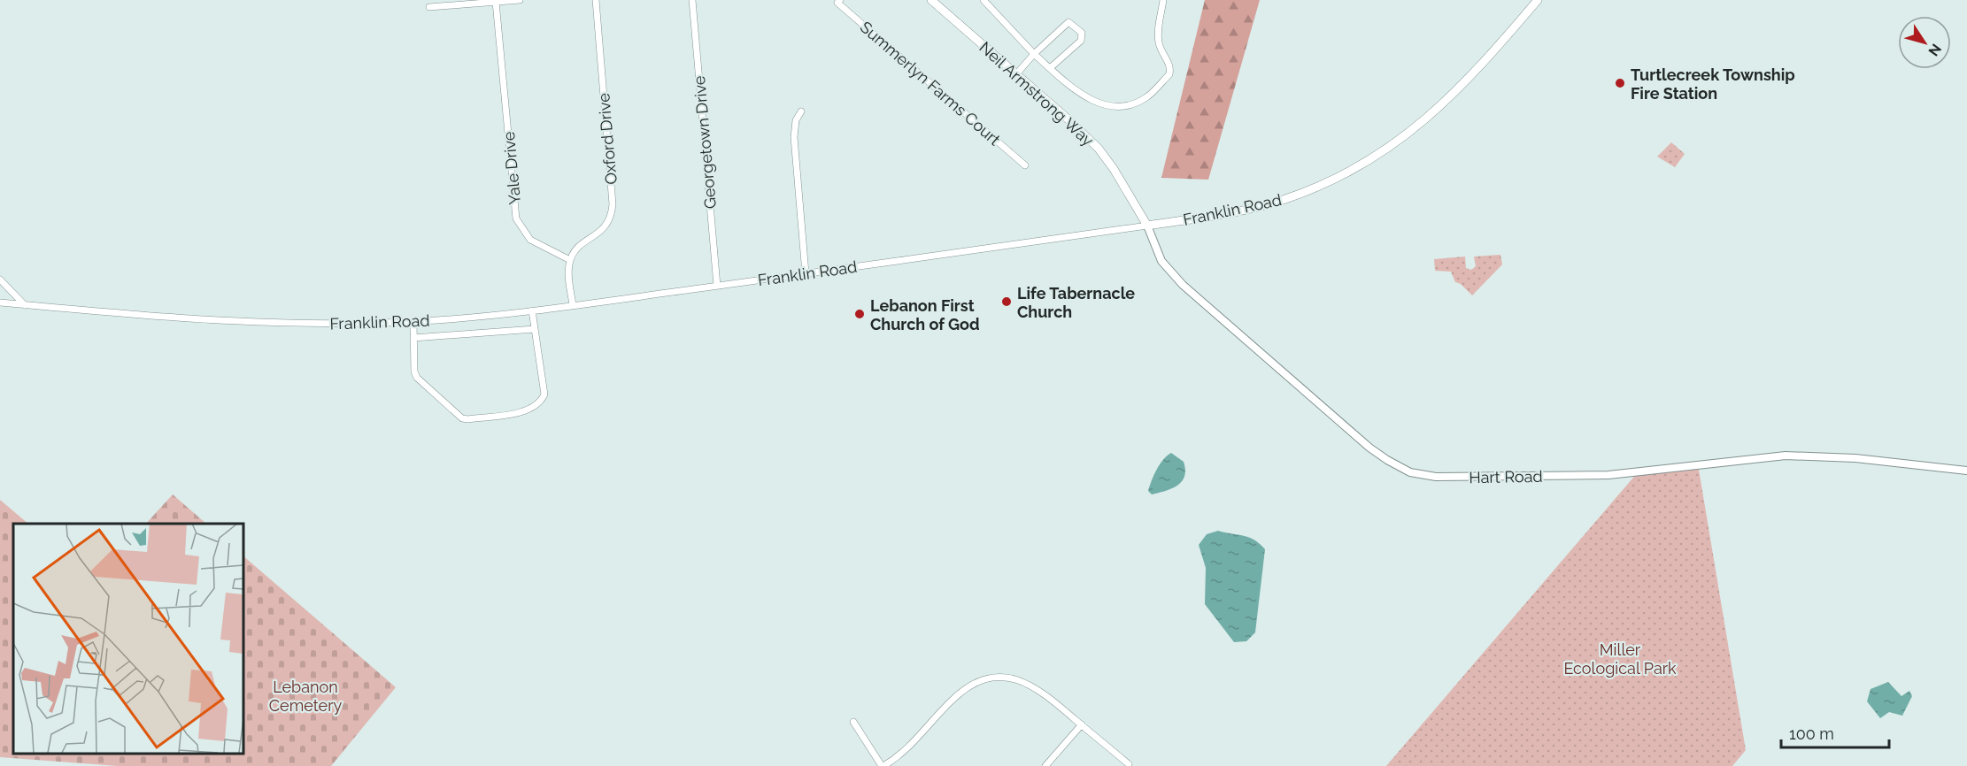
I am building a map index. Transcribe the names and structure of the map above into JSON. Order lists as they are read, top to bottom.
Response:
{
  "streets": {
    "main road": ["Neil Armstrong Way", "Franklin Road"],
    "street": [
      "Summerlyn Farms Court",
      "Oxford Drive",
      "Georgetown Drive",
      "Yale Drive",
      "Hart Road"
    ]
  },
  "crossings": [
    ["Neil Armstrong Way", "Franklin Road"],
    ["Neil Armstrong Way", "Hart Road"],
    ["Oxford Drive", "Yale Drive"],
    ["Georgetown Drive", "Franklin Road"],
    ["Franklin Road", "Hart Road"]
  ],
  "parks": ["Miller Ecological Park", "Lebanon Cemetery"],
  "places": ["Turtlecreek Township Fire Station", "Life Tabernacle Church", "Lebanon First Church of God"],
  "scale_bar": "100 m",
  "north": "bottom right"
}
